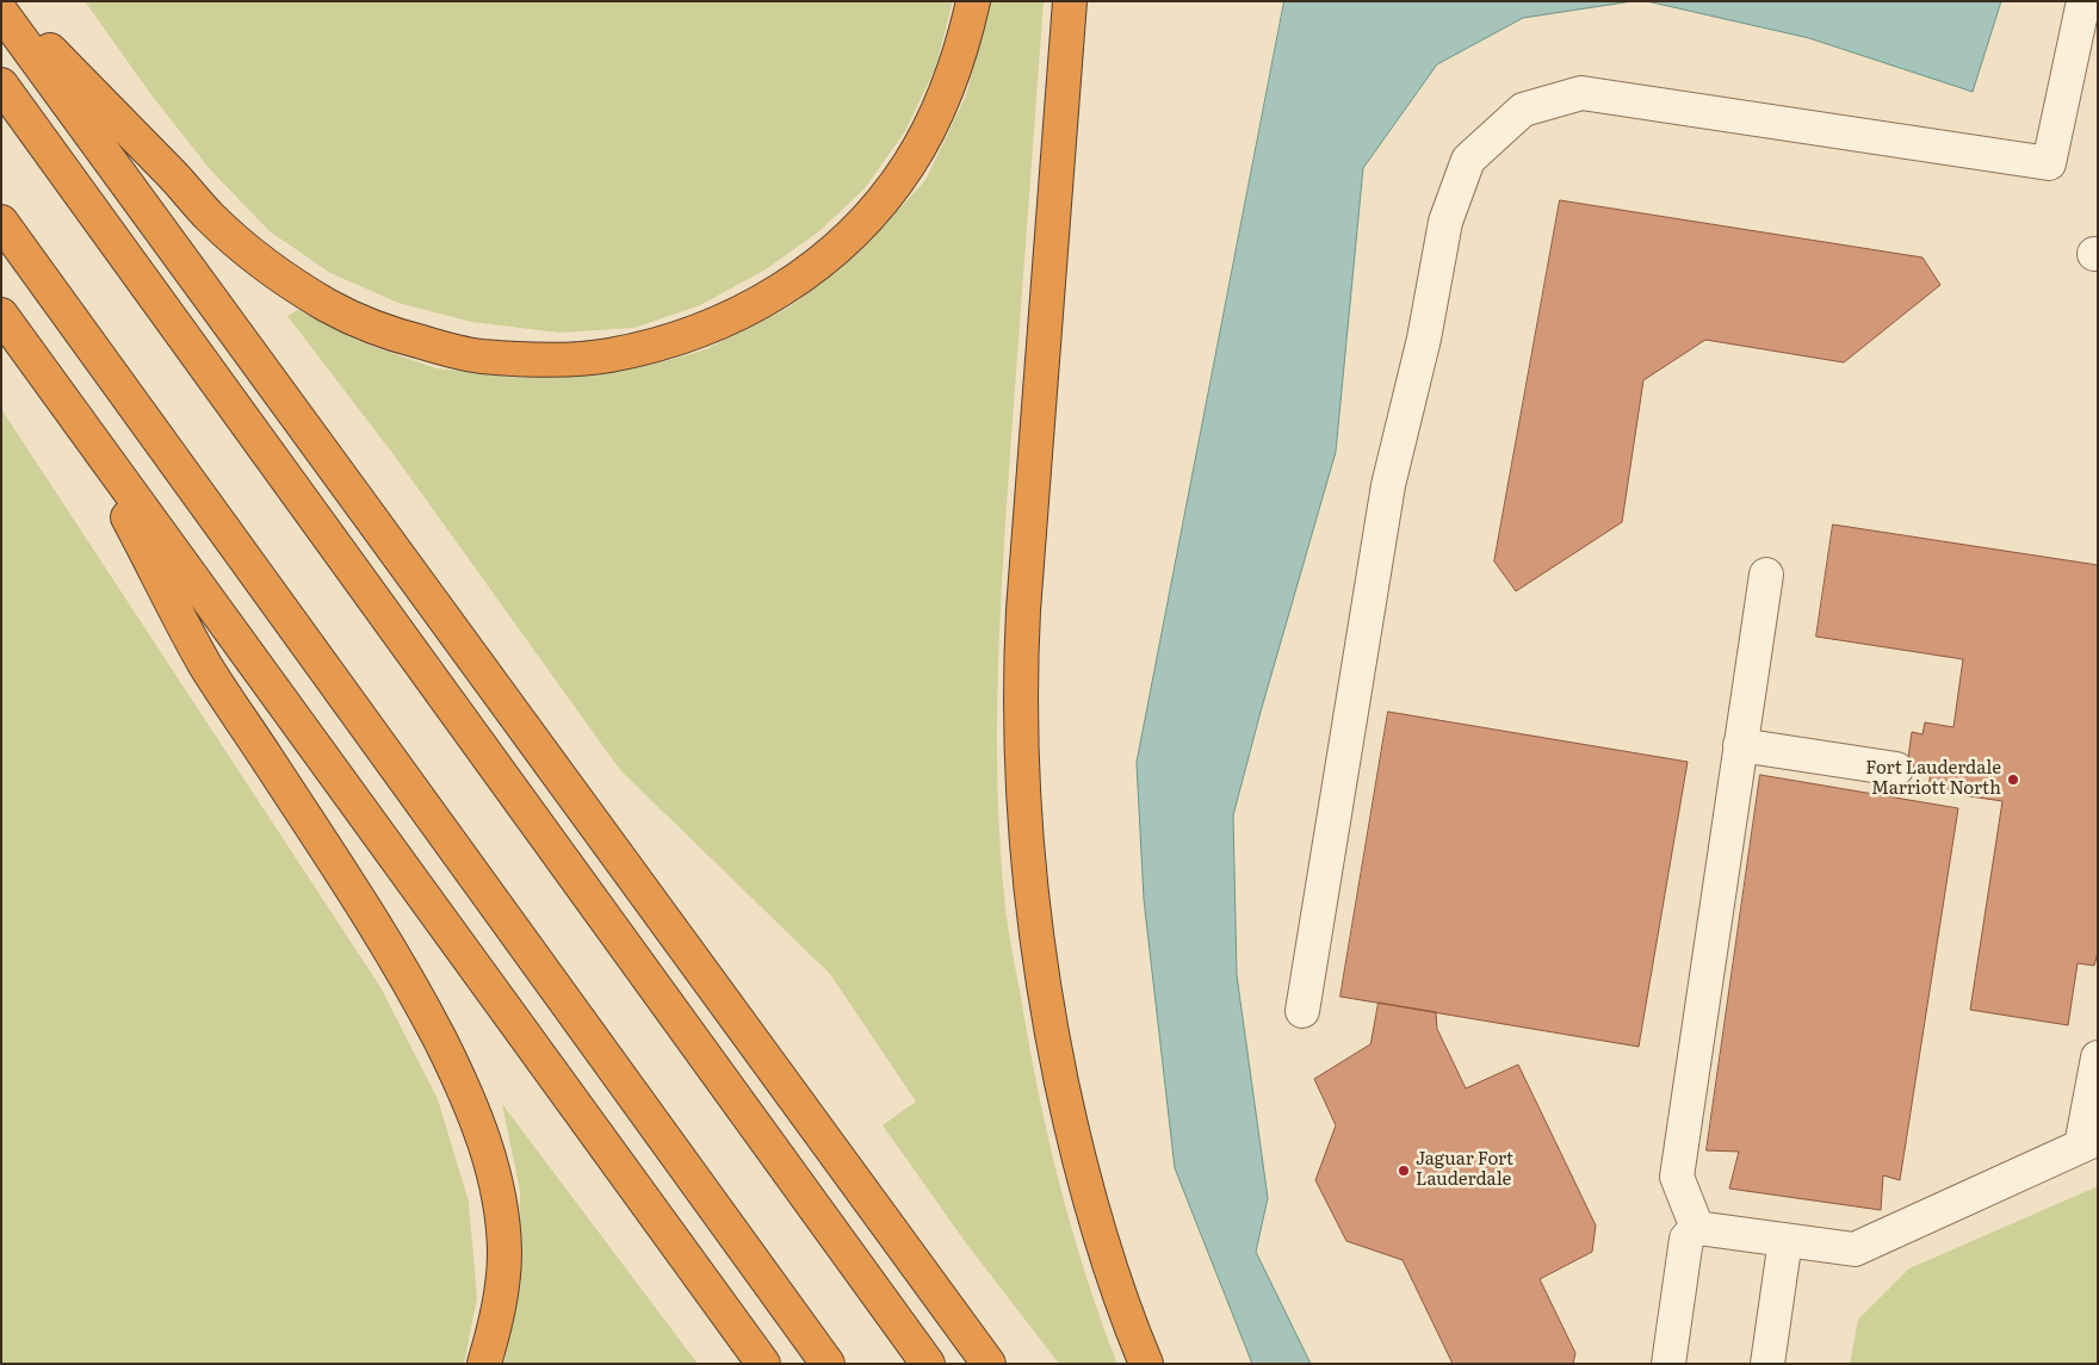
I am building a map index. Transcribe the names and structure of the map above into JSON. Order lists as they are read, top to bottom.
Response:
{
  "places": ["Fort Lauderdale Marriott North", "Jaguar Fort Lauderdale"]
}
